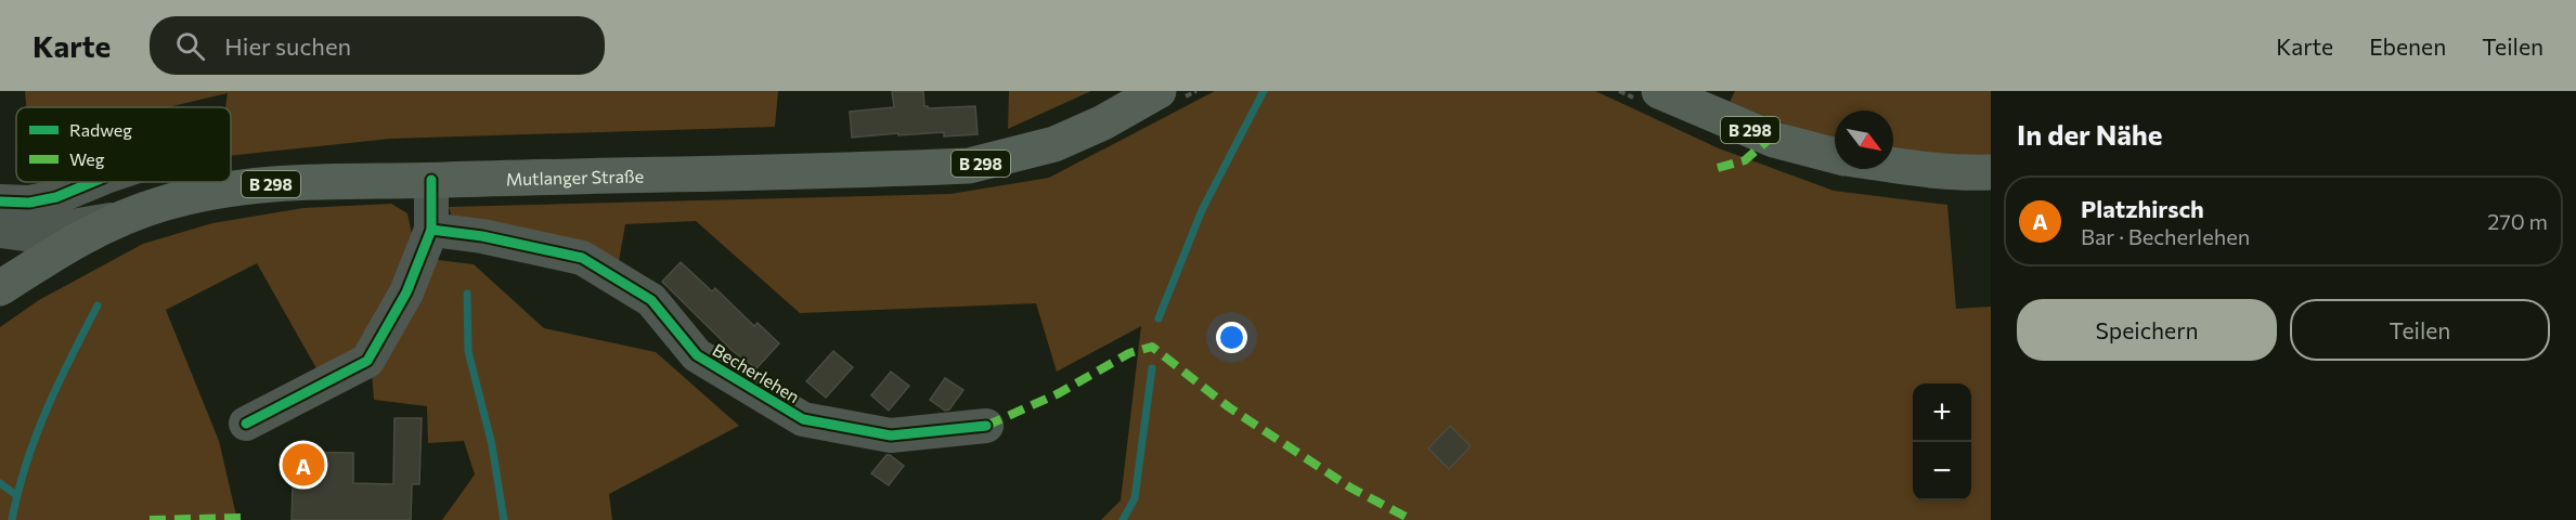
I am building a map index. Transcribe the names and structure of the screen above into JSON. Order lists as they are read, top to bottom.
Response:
{
  "streets": {
    "main road": ["B 298", "Mutlanger Straße"],
    "street": ["Becherlehen"]
  },
  "legend": ["Radweg", "Weg"],
  "north": "bottom right",
  "page": {
    "header": "Karte",
    "search": "Hier suchen",
    "nav": ["Karte", "Ebenen", "Teilen"],
    "heading": "In der Nähe",
    "list": [
      {
        "mark": "A",
        "name": "Platzhirsch",
        "note": "Bar · Becherlehen",
        "value": "270 m"
      }
    ],
    "buttons": ["Speichern", "Teilen"],
    "map_buttons": ["+", "−"],
    "pins": "A"
  }
}
